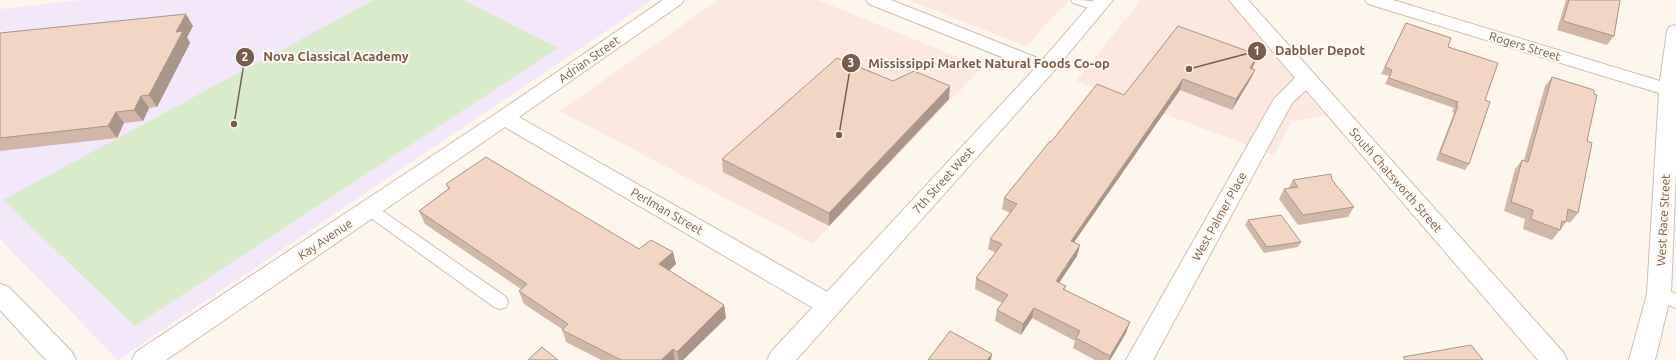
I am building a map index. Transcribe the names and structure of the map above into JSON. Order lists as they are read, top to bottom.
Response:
{
  "streets": {
    "street": [
      "Rogers Street",
      "Adrian Street",
      "7th Street West",
      "South Chatsworth Street",
      "Perlman Street",
      "West Palmer Place",
      "West Race Street",
      "Kay Avenue"
    ]
  },
  "crossings": [
    ["Rogers Street", "West Race Street"],
    ["Adrian Street", "Perlman Street"],
    ["Adrian Street", "Kay Avenue"],
    ["7th Street West", "Perlman Street"],
    ["South Chatsworth Street", "West Palmer Place"],
    ["Perlman Street", "Kay Avenue"]
  ],
  "places": ["Dabbler Depot", "Nova Classical Academy", "Mississippi Market Natural Foods Co-op"]
}
